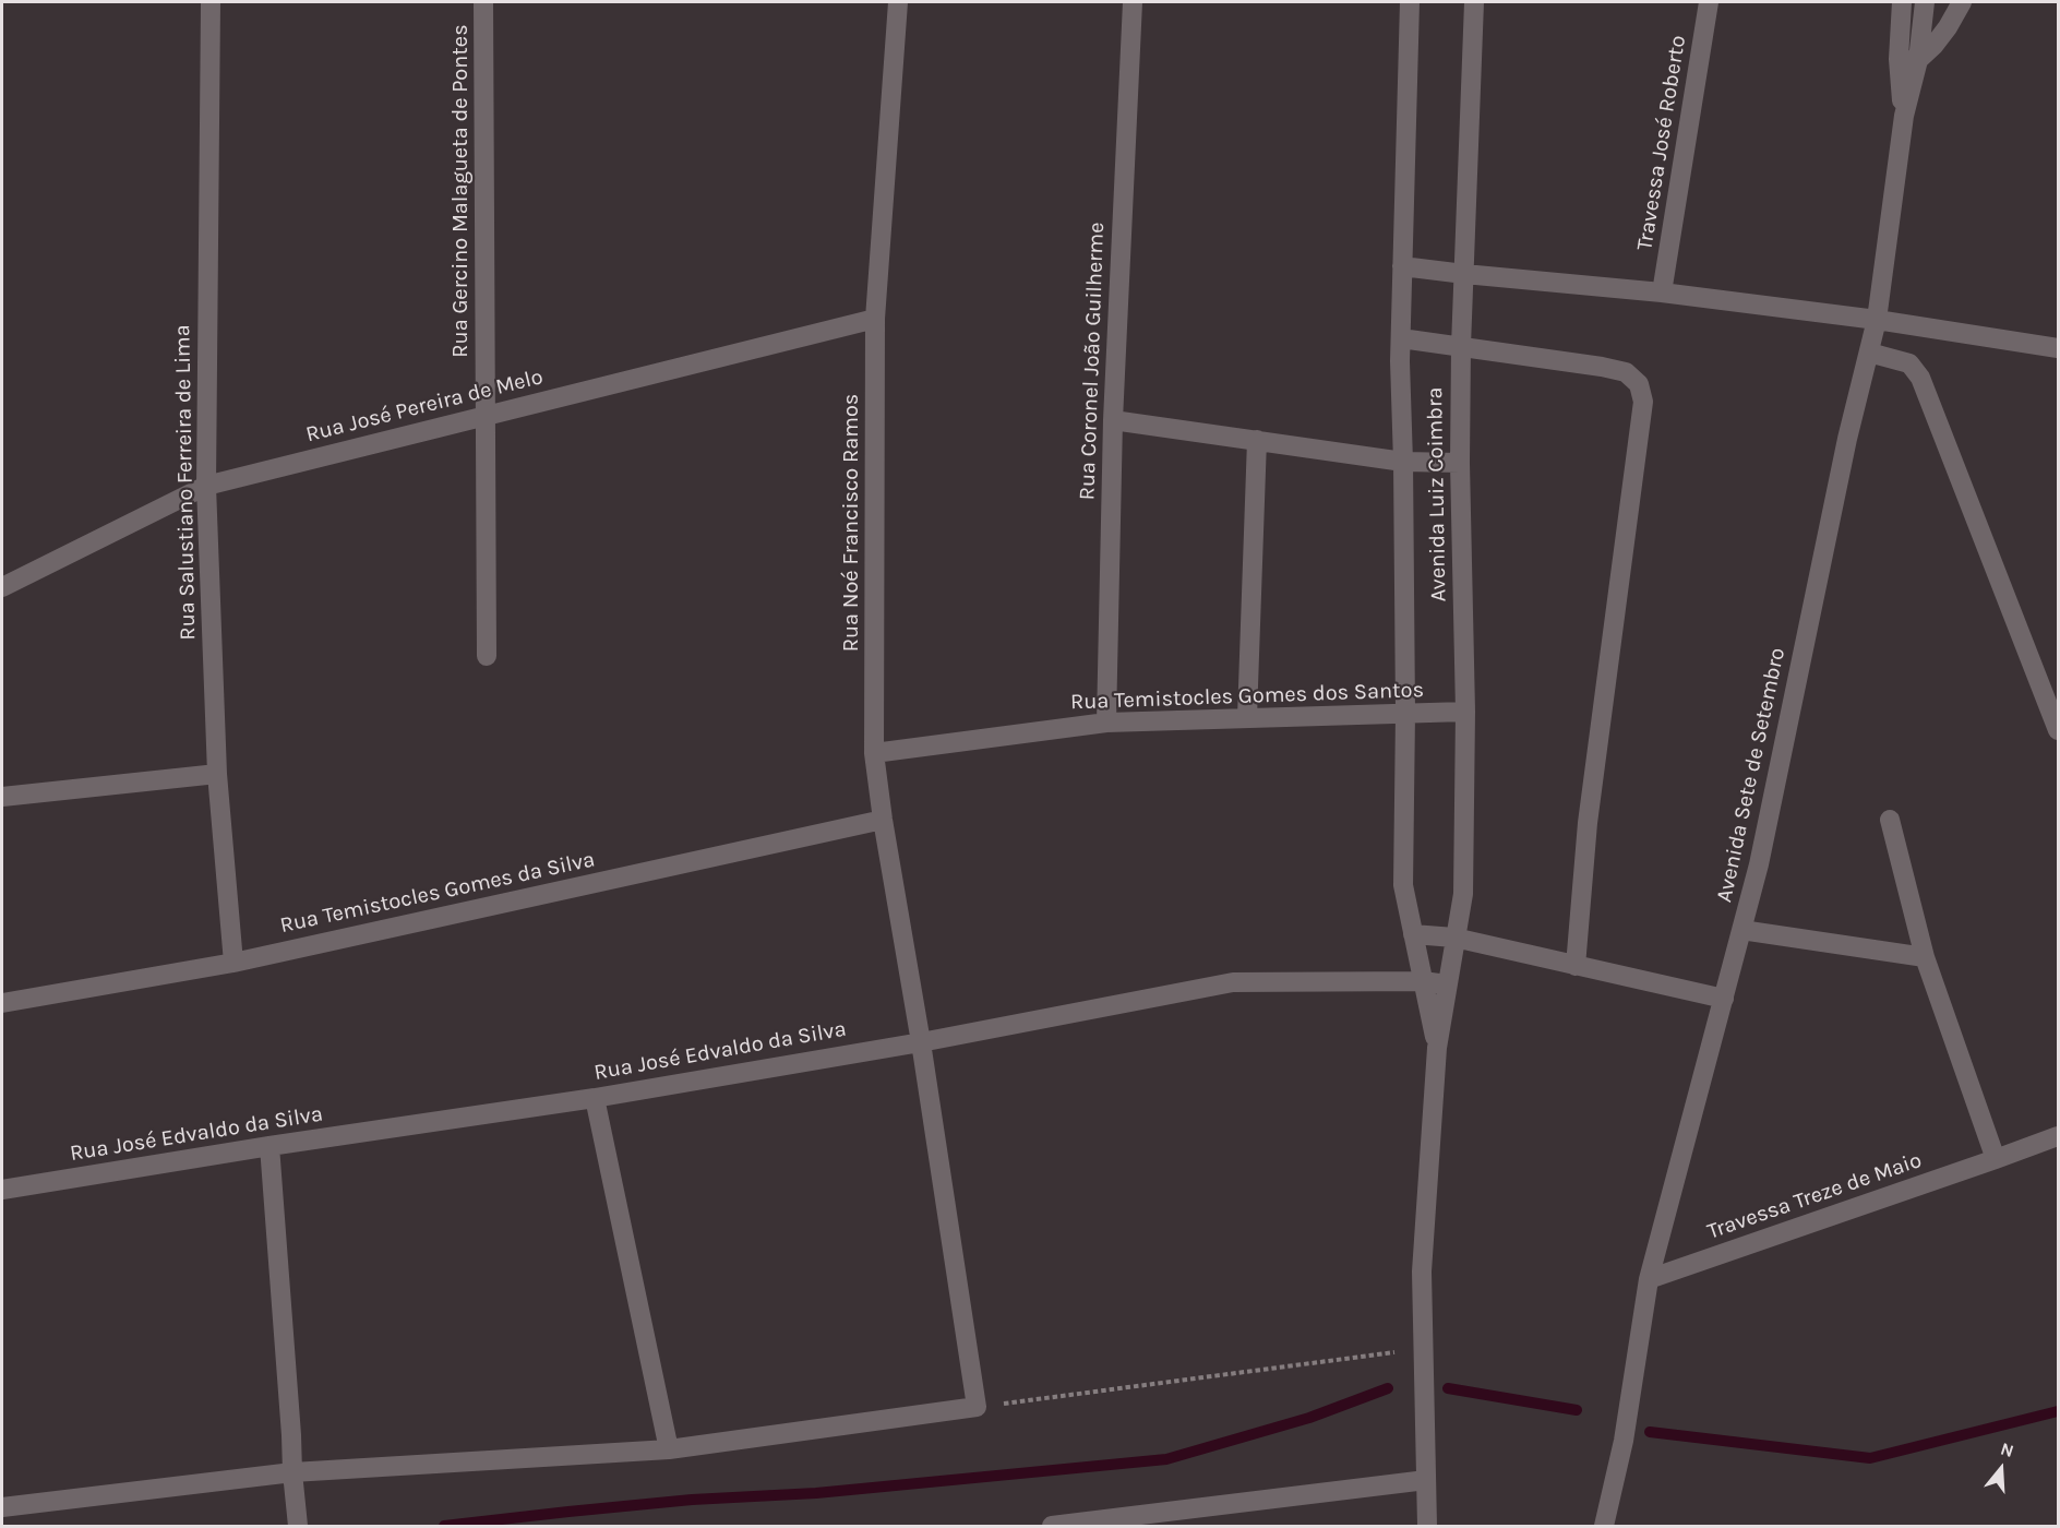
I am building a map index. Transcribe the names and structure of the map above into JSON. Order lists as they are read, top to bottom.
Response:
{
  "streets": {
    "street": [
      "Travessa José Roberto",
      "Rua Gercino Malagueta de Pontes",
      "Rua Coronel João Guilherme",
      "Rua José Pereira de Melo",
      "Rua Salustiano Ferreira de Lima",
      "Avenida Luiz Coimbra",
      "Rua Noé Francisco Ramos",
      "Rua Temistocles Gomes dos Santos",
      "Avenida Sete de Setembro",
      "Rua Temistocles Gomes da Silva",
      "Rua José Edvaldo da Silva",
      "Travessa Treze de Maio"
    ]
  },
  "crossings": [
    ["Rua Gercino Malagueta de Pontes", "Rua José Pereira de Melo"],
    ["Rua Coronel João Guilherme", "Rua Temistocles Gomes dos Santos"],
    ["Rua José Pereira de Melo", "Rua Salustiano Ferreira de Lima"],
    ["Rua José Pereira de Melo", "Rua Noé Francisco Ramos"],
    ["Rua Salustiano Ferreira de Lima", "Rua Temistocles Gomes da Silva"],
    ["Avenida Luiz Coimbra", "Rua Temistocles Gomes dos Santos"],
    ["Avenida Luiz Coimbra", "Rua José Edvaldo da Silva"],
    ["Rua Noé Francisco Ramos", "Rua Temistocles Gomes dos Santos"],
    ["Rua Noé Francisco Ramos", "Rua Temistocles Gomes da Silva"],
    ["Rua Noé Francisco Ramos", "Rua José Edvaldo da Silva"],
    ["Avenida Sete de Setembro", "Travessa Treze de Maio"]
  ],
  "north": "top"
}
